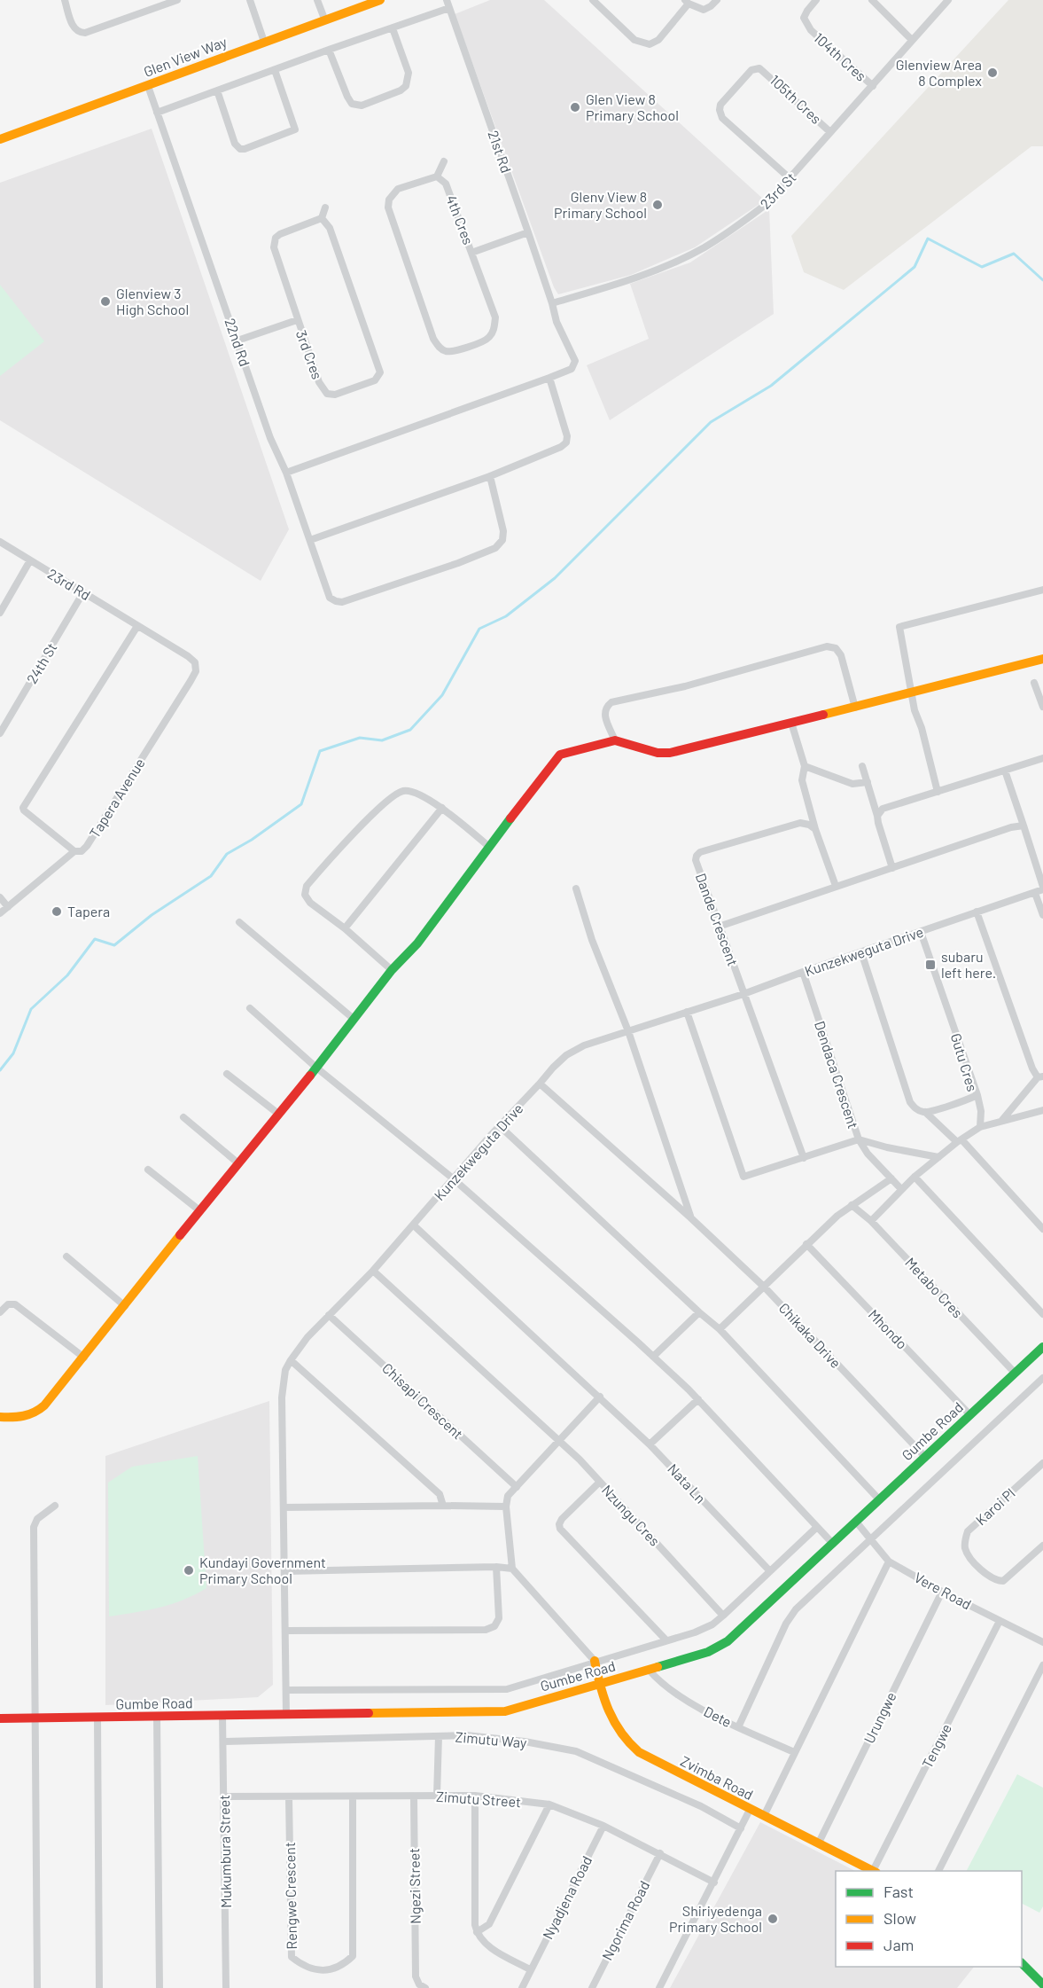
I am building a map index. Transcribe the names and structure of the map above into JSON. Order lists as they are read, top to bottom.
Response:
{
  "streets": {
    "street": [
      "Glen View Way",
      "104th Cres",
      "105th Cres",
      "21st Rd",
      "23rd St",
      "4th Cres",
      "22nd Rd",
      "3rd Cres",
      "23rd Rd",
      "24th St",
      "Tapera Avenue",
      "Dande Crescent",
      "Kunzekweguta Drive",
      "Gutu Cres",
      "Dendaca Crescent",
      "Metabo Cres",
      "Mhondo",
      "Chikaka Drive",
      "Chisapi Crescent",
      "Gumbe Road",
      "Nata Ln",
      "Karoi Pl",
      "Nzungu Cres",
      "Vere Road",
      "Dete",
      "Urungwe",
      "Zimutu Way",
      "Tengwe",
      "Zvimba Road",
      "Zimutu Street",
      "Mukumbura Street",
      "Ngezi Street",
      "Rengwe Crescent",
      "Nyadjena Road",
      "Ngorima Road"
    ]
  },
  "crossings": [
    ["Glen View Way", "22nd Rd"],
    ["104th Cres", "23rd St"],
    ["105th Cres", "23rd St"],
    ["21st Rd", "23rd St"],
    ["21st Rd", "22nd Rd"],
    ["23rd Rd", "24th St"],
    ["23rd Rd", "Tapera Avenue"],
    ["Dande Crescent", "Kunzekweguta Drive"],
    ["Dande Crescent", "Dendaca Crescent"],
    ["Kunzekweguta Drive", "Gutu Cres"],
    ["Kunzekweguta Drive", "Dendaca Crescent"],
    ["Kunzekweguta Drive", "Chikaka Drive"],
    ["Kunzekweguta Drive", "Chisapi Crescent"],
    ["Kunzekweguta Drive", "Gumbe Road"],
    ["Kunzekweguta Drive", "Nata Ln"],
    ["Metabo Cres", "Gumbe Road"],
    ["Mhondo", "Gumbe Road"],
    ["Chikaka Drive", "Gumbe Road"],
    ["Gumbe Road", "Vere Road"],
    ["Gumbe Road", "Dete"],
    ["Gumbe Road", "Zvimba Road"],
    ["Gumbe Road", "Mukumbura Street"],
    ["Vere Road", "Urungwe"],
    ["Vere Road", "Tengwe"],
    ["Urungwe", "Zvimba Road"],
    ["Zimutu Way", "Mukumbura Street"],
    ["Zimutu Street", "Mukumbura Street"],
    ["Zimutu Street", "Ngezi Street"],
    ["Zimutu Street", "Rengwe Crescent"],
    ["Zimutu Street", "Nyadjena Road"],
    ["Zimutu Street", "Ngorima Road"]
  ],
  "places": {
    "other": [
      "Glenview Area 8 Complex",
      "Glen View 8 Primary School",
      "Glenv View 8 Primary School",
      "Glenview 3 High School",
      "Tapera",
      "Kundayi Government Primary School",
      "Shiriyedenga Primary School"
    ],
    "transit": ["subaru left here."]
  },
  "legend": ["Fast", "Slow", "Jam"]
}
